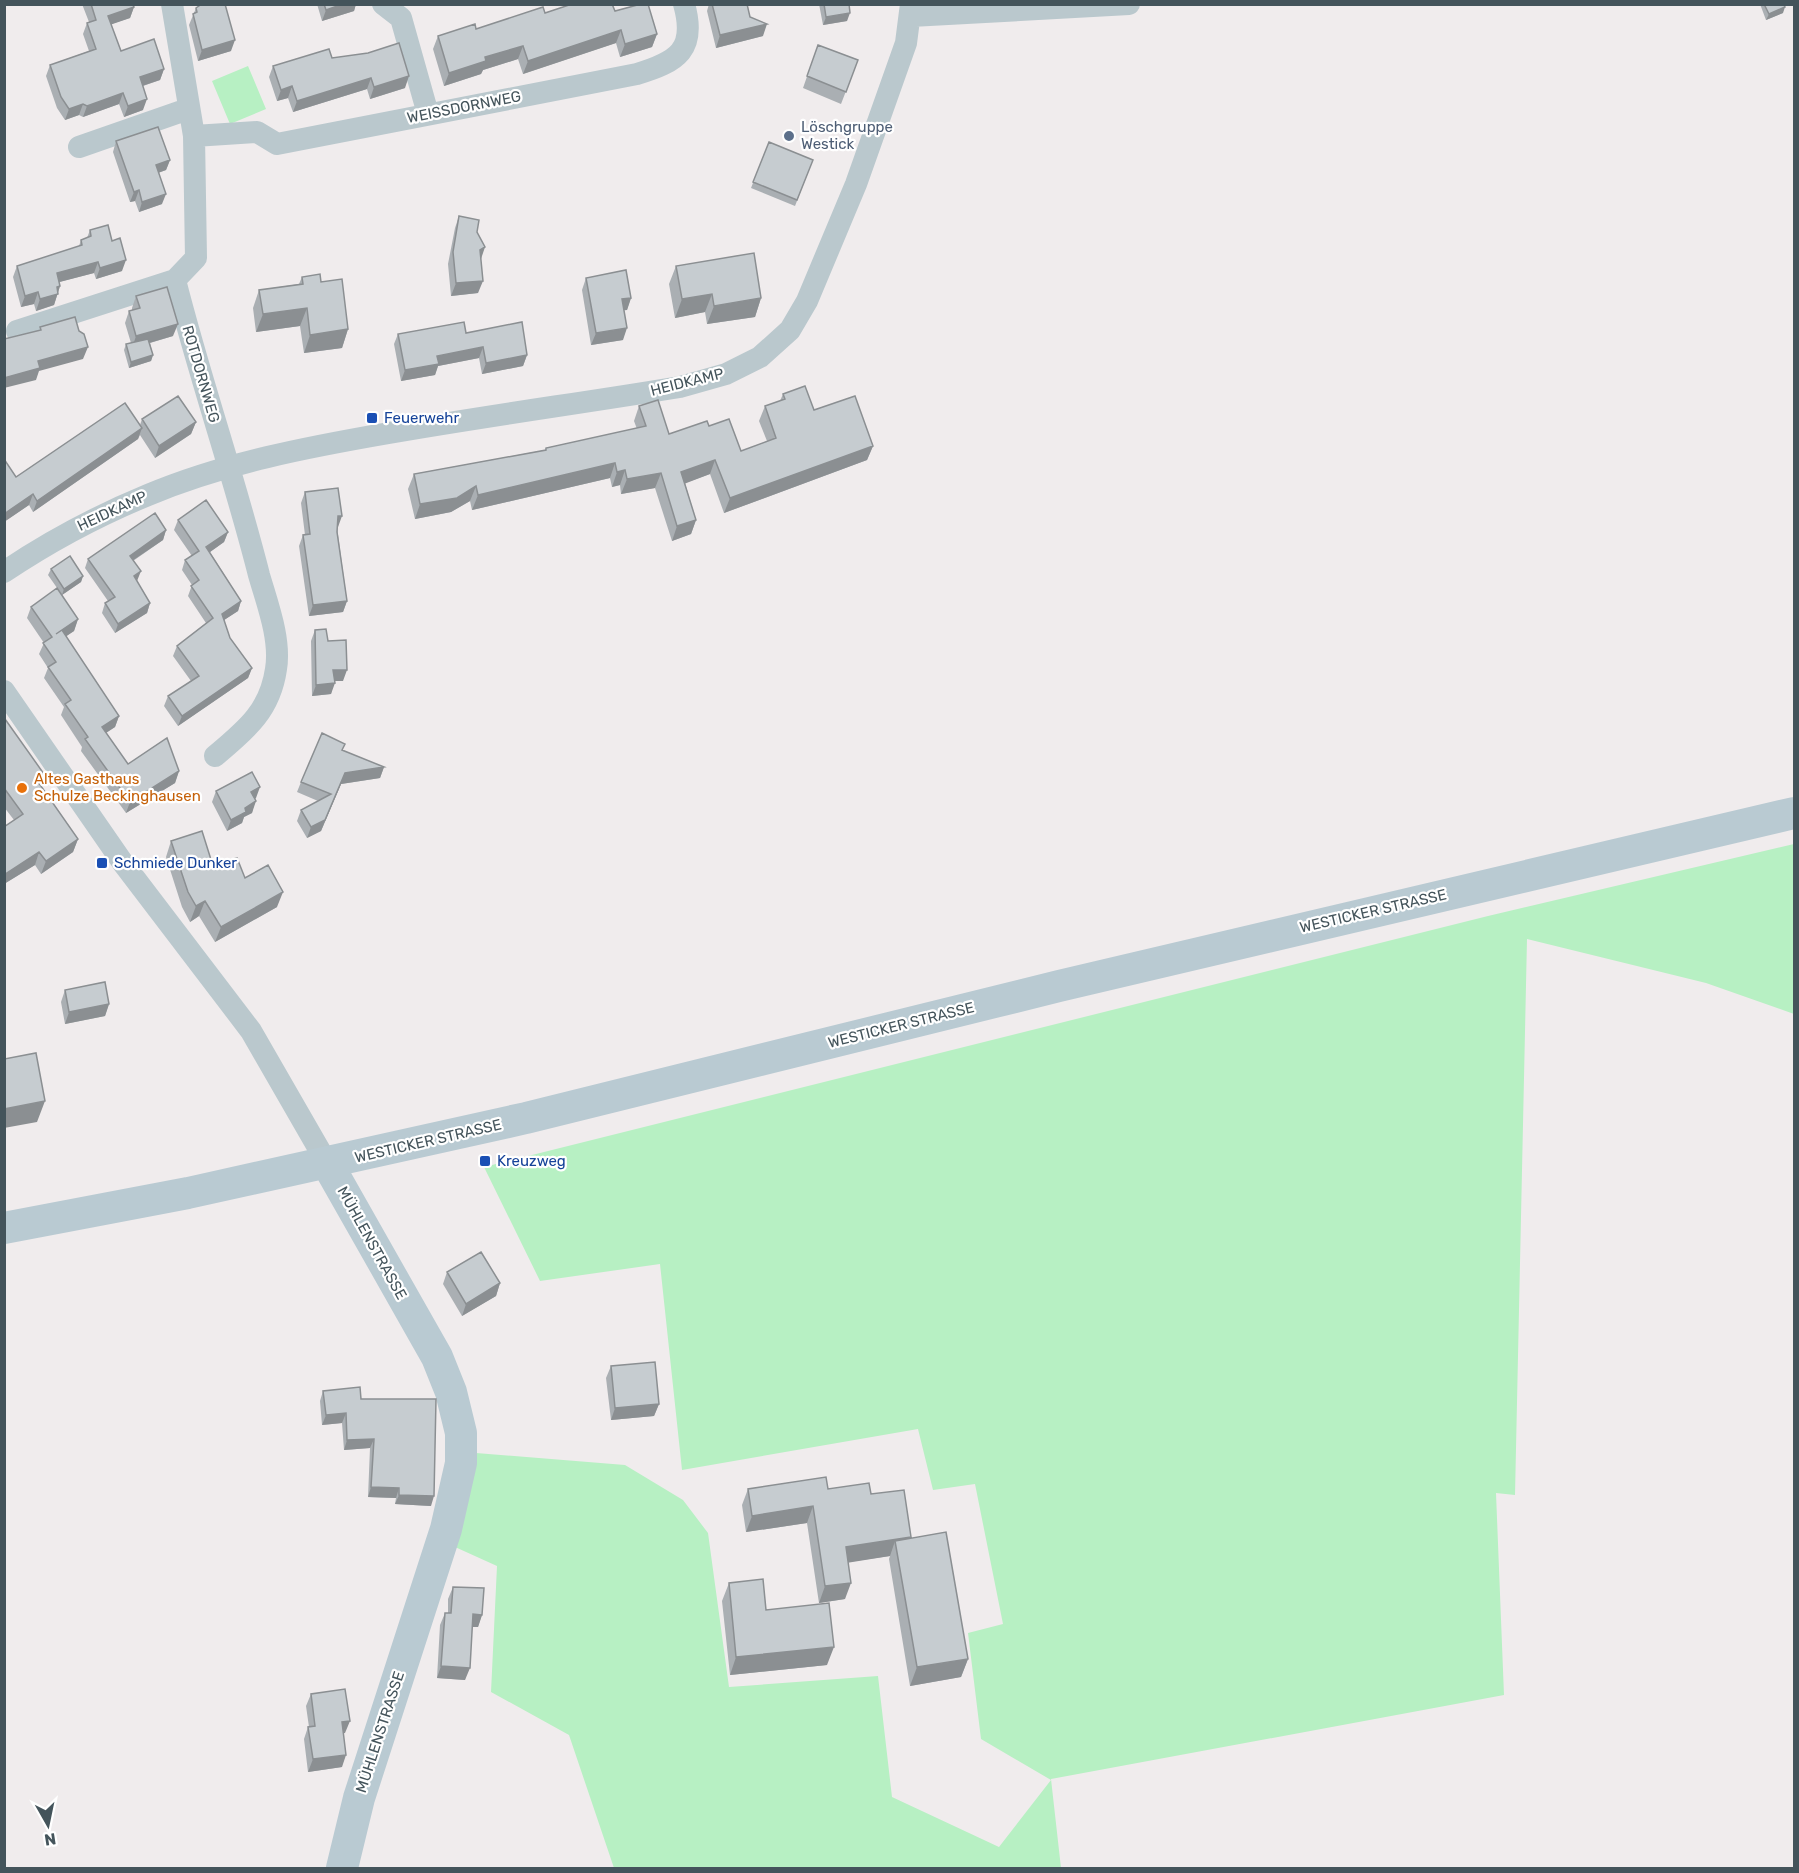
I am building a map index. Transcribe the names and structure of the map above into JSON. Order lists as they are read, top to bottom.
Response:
{
  "streets": {
    "street": [
      "WEISSDORNWEG",
      "ROTDORNWEG",
      "HEIDKAMP",
      "WESTICKER STRASSE",
      "MÜHLENSTRASSE"
    ]
  },
  "crossings": [
    ["ROTDORNWEG", "HEIDKAMP"],
    ["WESTICKER STRASSE", "MÜHLENSTRASSE"]
  ],
  "places": {
    "other": ["Löschgruppe Westick", "Altes Gasthaus Schulze Beckinghausen"],
    "transit": ["Feuerwehr", "Schmiede Dunker", "Kreuzweg"]
  },
  "north": "bottom"
}
